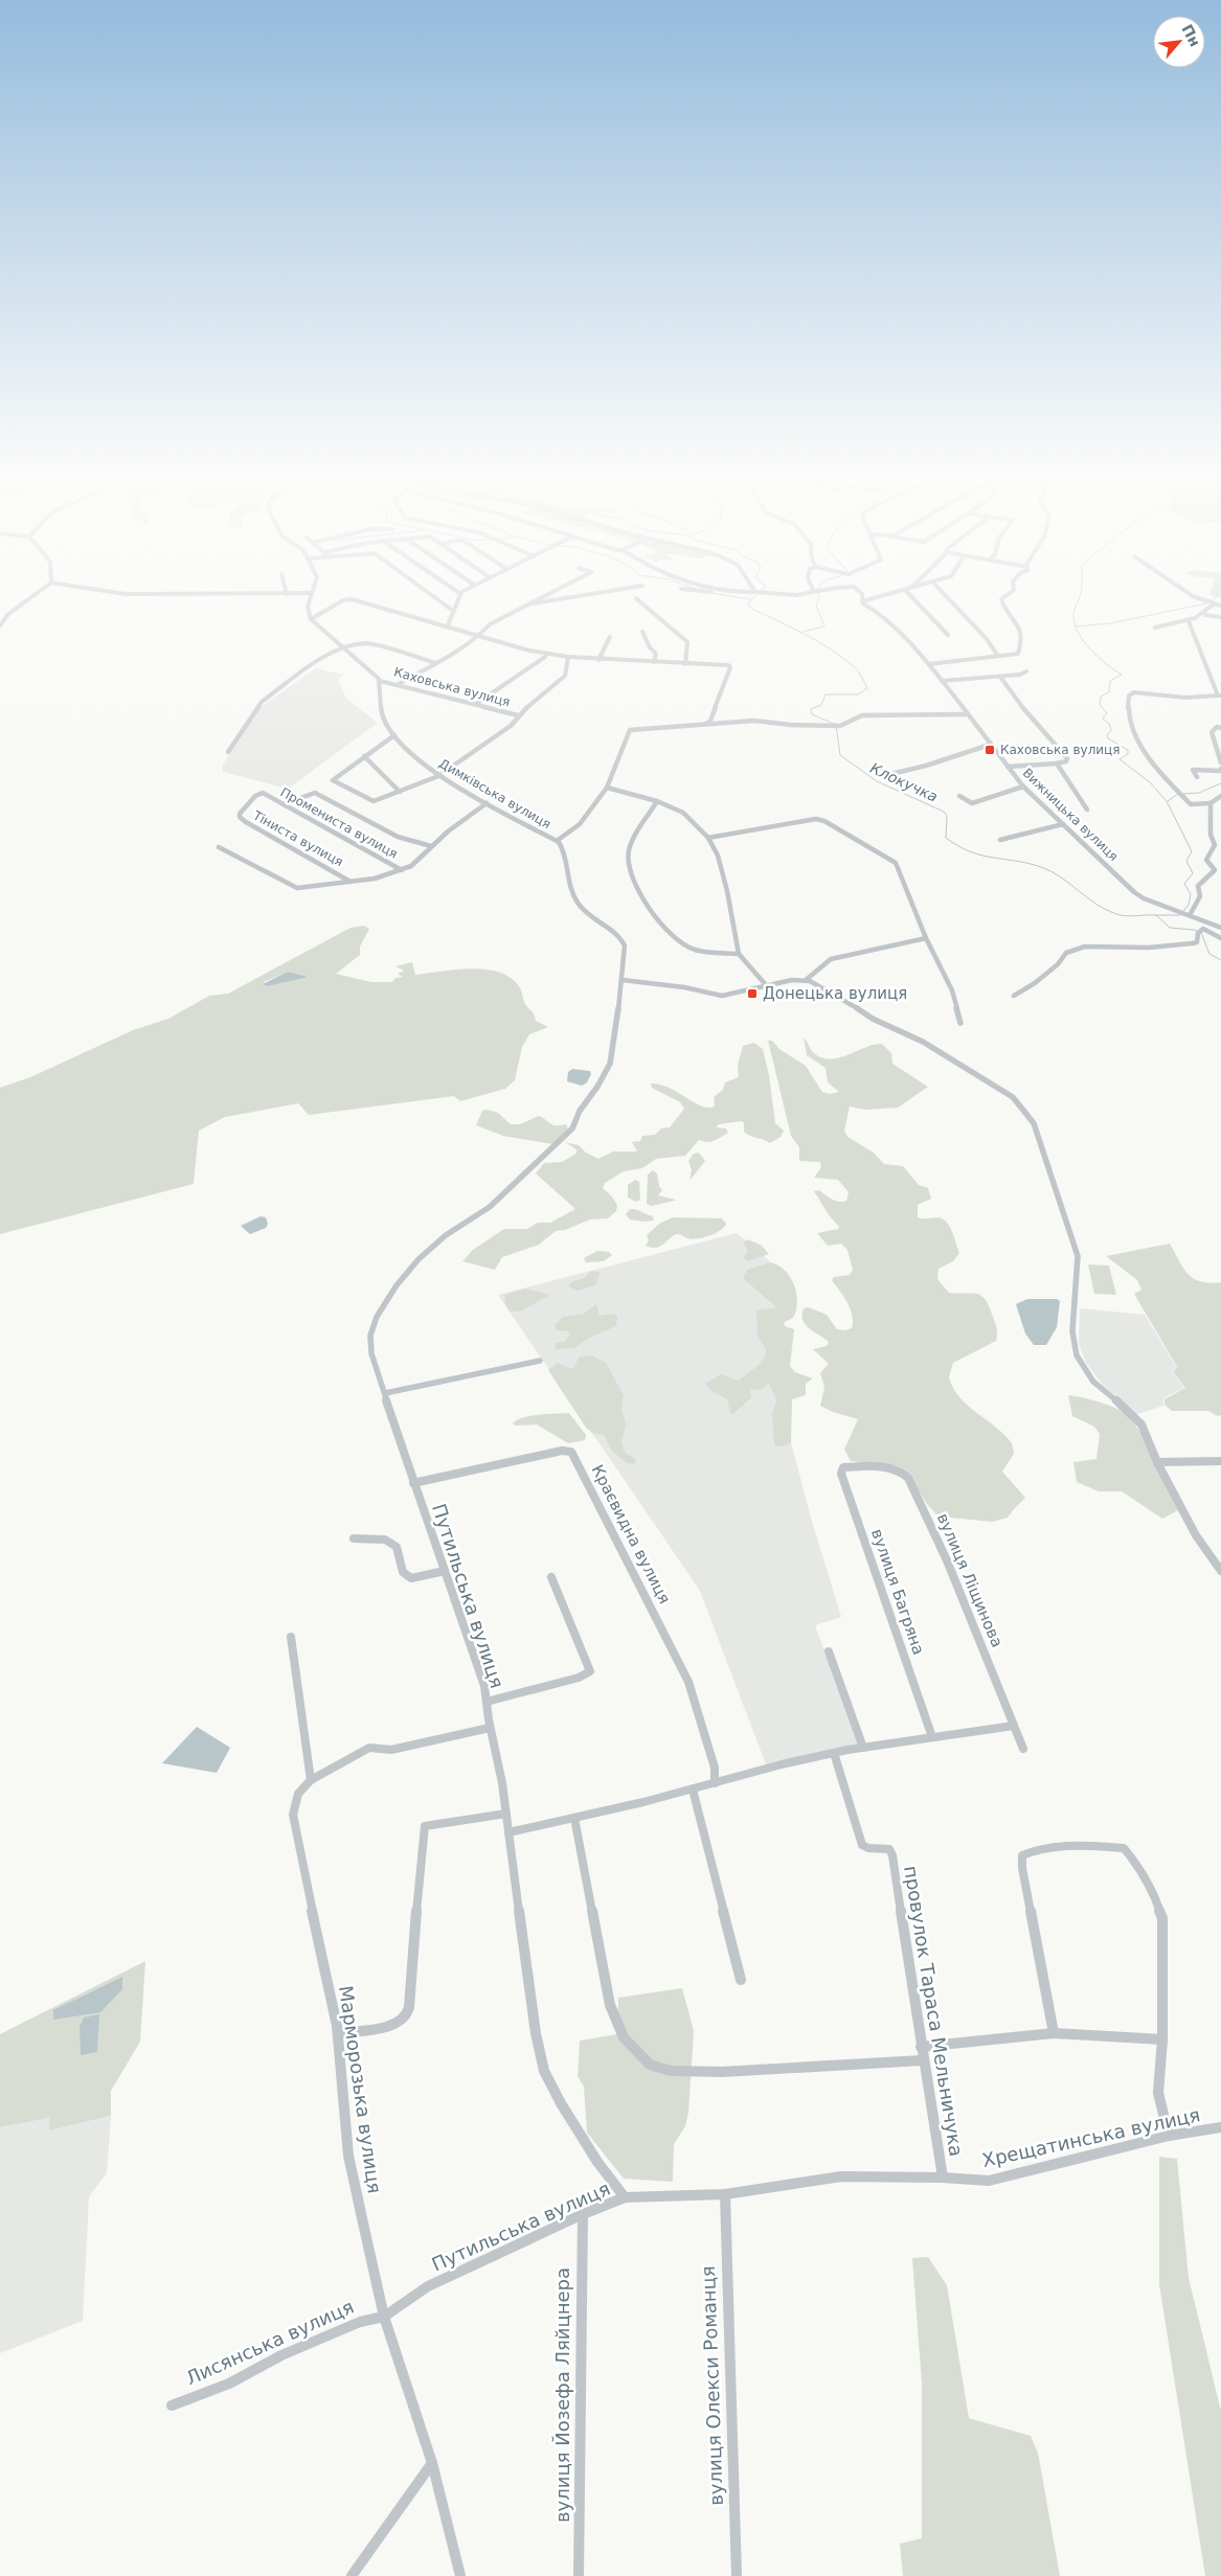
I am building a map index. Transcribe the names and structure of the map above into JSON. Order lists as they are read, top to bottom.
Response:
{
  "streets": {
    "street": [
      "Каховська вулиця",
      "Димківська вулиця",
      "Вижницька вулиця",
      "Промениста вулиця",
      "Тіниста вулиця",
      "Краєвидна вулиця",
      "вулиця Ліщинова",
      "вулиця Багряна",
      "Путильська вулиця",
      "провулок Тараса Мельничука",
      "Марморозька вулиця",
      "Хрещатинська вулиця",
      "Лисянська вулиця",
      "вулиця Олекси Романця",
      "вулиця Йозефа Ляйцнера"
    ]
  },
  "crossings": [
    ["Каховська вулиця", "Димківська вулиця"],
    ["Димківська вулиця", "Путильська вулиця"],
    ["Промениста вулиця", "Тіниста вулиця"],
    ["Краєвидна вулиця", "Путильська вулиця"],
    ["вулиця Ліщинова", "вулиця Багряна"],
    ["Путильська вулиця", "Марморозька вулиця"],
    ["Путильська вулиця", "Хрещатинська вулиця"],
    ["Путильська вулиця", "Лисянська вулиця"],
    ["Путильська вулиця", "вулиця Йозефа Ляйцнера"],
    ["провулок Тараса Мельничука", "Хрещатинська вулиця"],
    ["Марморозька вулиця", "Лисянська вулиця"],
    ["Хрещатинська вулиця", "вулиця Олекси Романця"]
  ],
  "water": ["Клокучка"],
  "places": {
    "transit": ["Каховська вулиця", "Донецька вулиця"]
  },
  "north": "top right"
}
